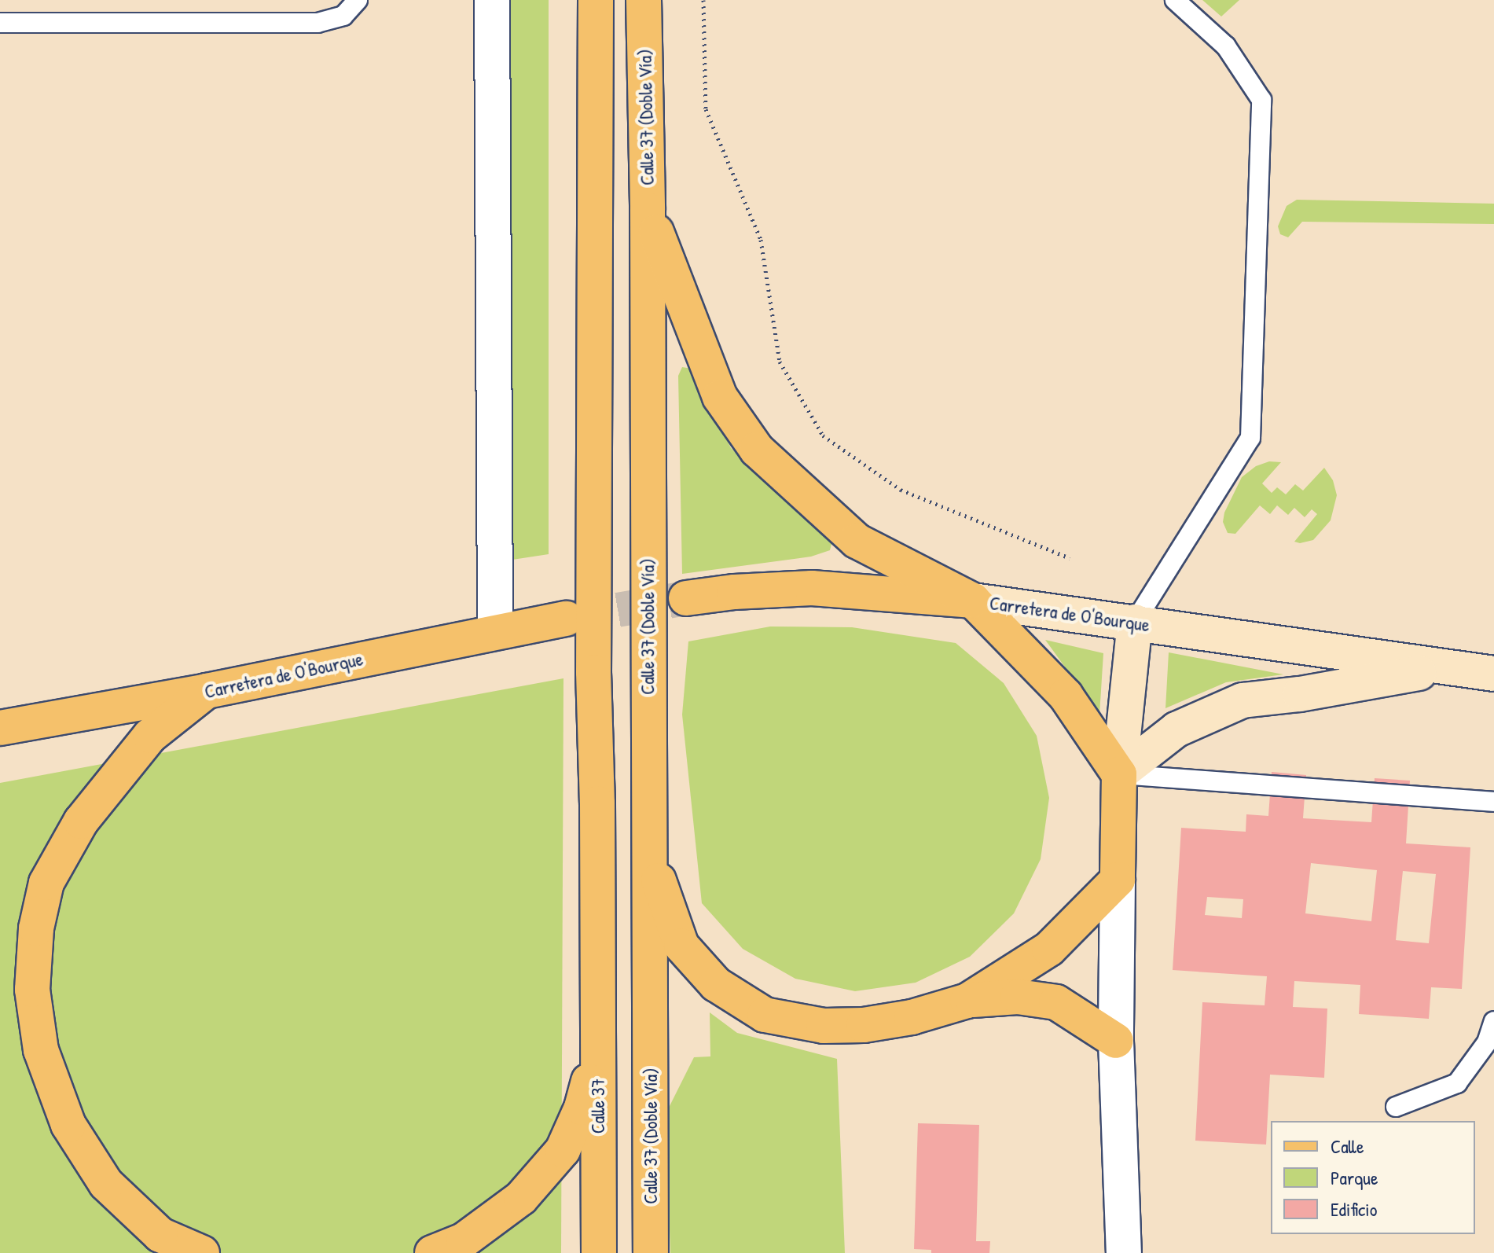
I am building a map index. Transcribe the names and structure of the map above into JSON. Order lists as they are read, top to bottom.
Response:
{
  "streets": {
    "main road": ["Calle 37 (Doble Vía)", "Carretera de O'Bourque", "Calle 37"]
  },
  "legend": ["Calle", "Parque", "Edificio"]
}
